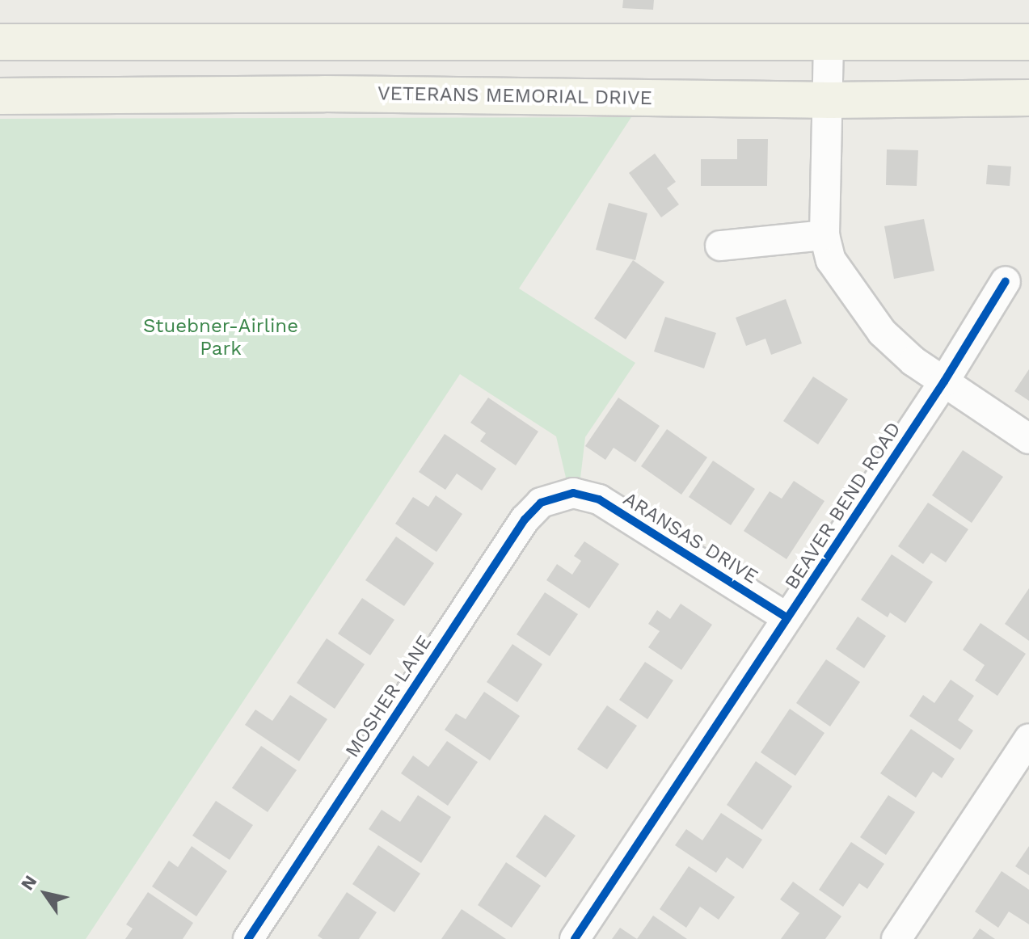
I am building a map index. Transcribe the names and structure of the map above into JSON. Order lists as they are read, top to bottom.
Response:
{
  "streets": {
    "main road": ["VETERANS MEMORIAL DRIVE"],
    "street": ["BEAVER BEND ROAD", "ARANSAS DRIVE", "MOSHER LANE"]
  },
  "crossings": [
    ["BEAVER BEND ROAD", "ARANSAS DRIVE"],
    ["ARANSAS DRIVE", "MOSHER LANE"]
  ],
  "parks": ["Stuebner-Airline Park"],
  "north": "top left"
}
